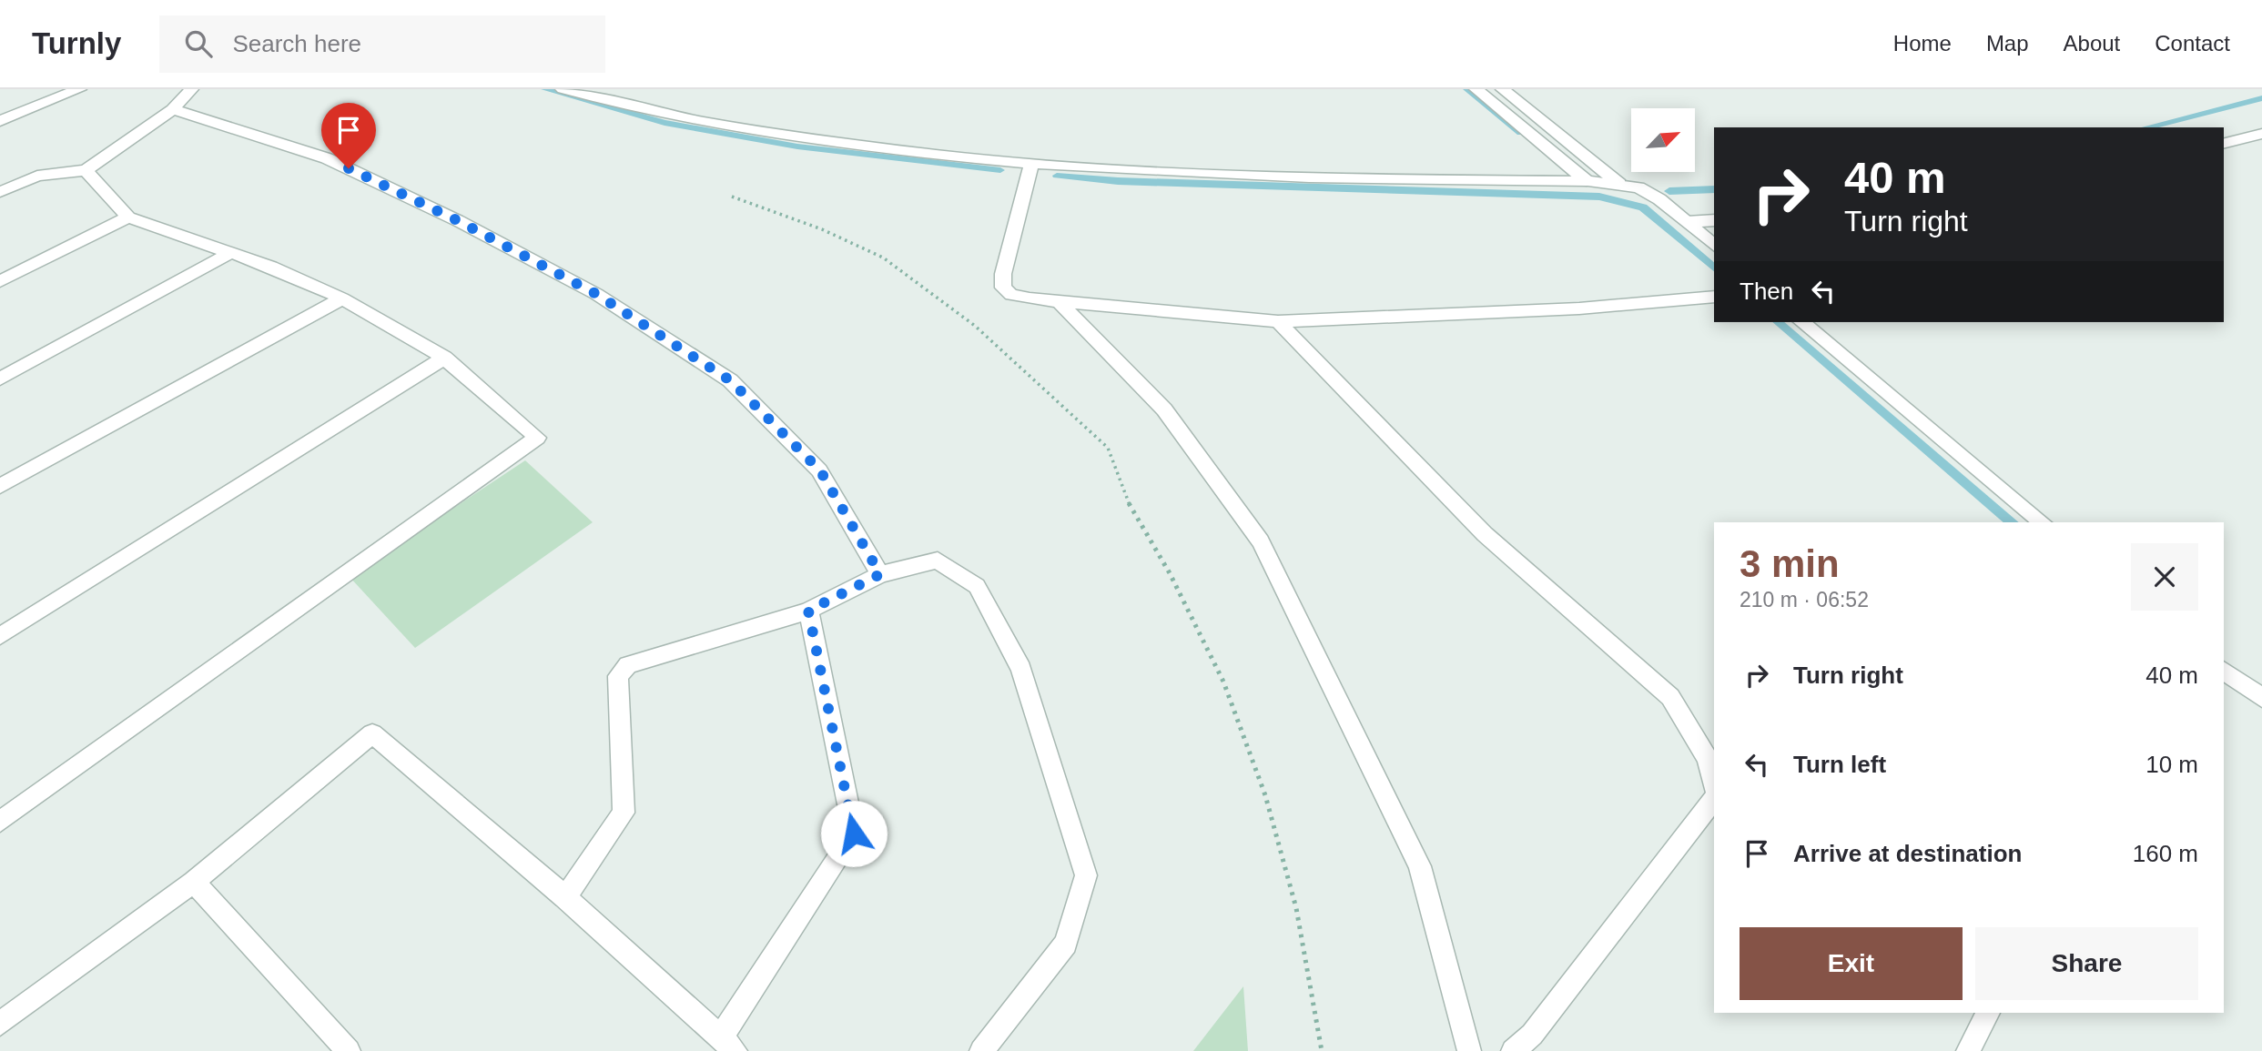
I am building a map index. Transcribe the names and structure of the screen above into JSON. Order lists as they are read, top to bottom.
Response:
{
  "north": "top right",
  "page": {
    "header": "Turnly",
    "search": "Search here",
    "nav": [
      "Home",
      "Map",
      "About",
      "Contact"
    ],
    "turn": ["40 m", "Turn right"],
    "then": "Then",
    "heading": ["3 min", "210 m · 06:52"],
    "list": [
      {
        "name": "Turn right",
        "value": "40 m"
      },
      {
        "name": "Turn left",
        "value": "10 m"
      },
      {
        "name": "Arrive at destination",
        "value": "160 m"
      }
    ],
    "buttons": ["Exit", "Share"]
  }
}
